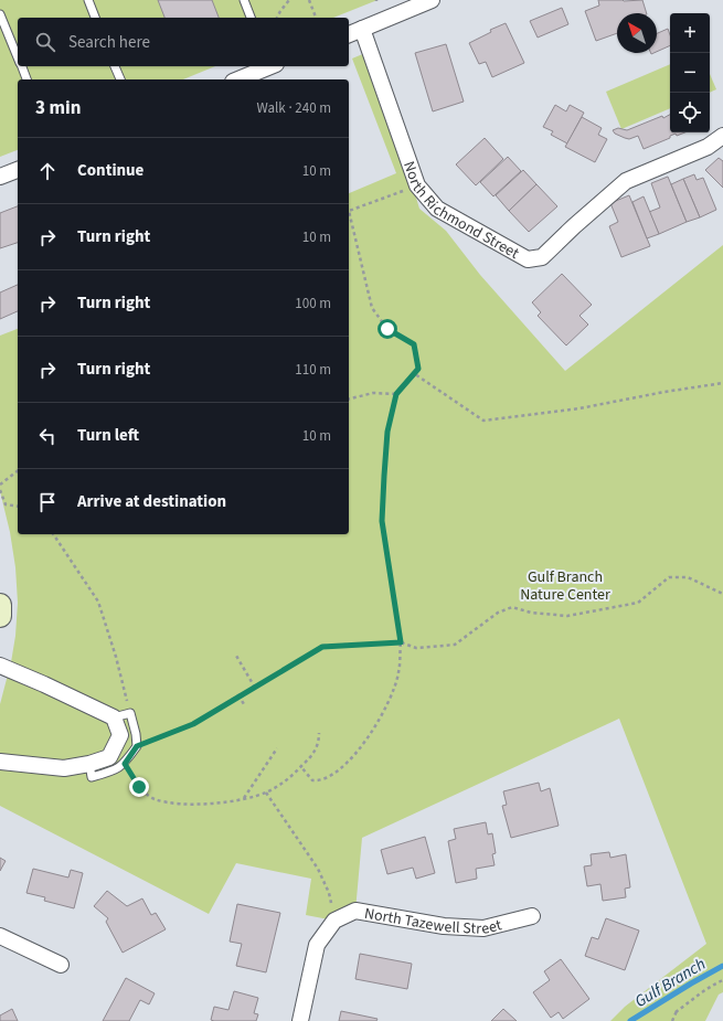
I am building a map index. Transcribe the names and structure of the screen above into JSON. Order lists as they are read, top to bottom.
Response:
{
  "streets": {
    "street": ["North Richmond Street", "North Tazewell Street"]
  },
  "water": ["Gulf Branch"],
  "parks": ["Gulf Branch Nature Center"],
  "north": "top left",
  "page": {
    "map_buttons": ["+", "−"],
    "search": "Search here",
    "heading": ["3 min", "Walk · 240 m"],
    "list": [
      ["Continue", "10 m"],
      ["Turn right", "10 m"],
      ["Turn right", "100 m"],
      ["Turn right", "110 m"],
      ["Turn left", "10 m"],
      "Arrive at destination"
    ]
  }
}
